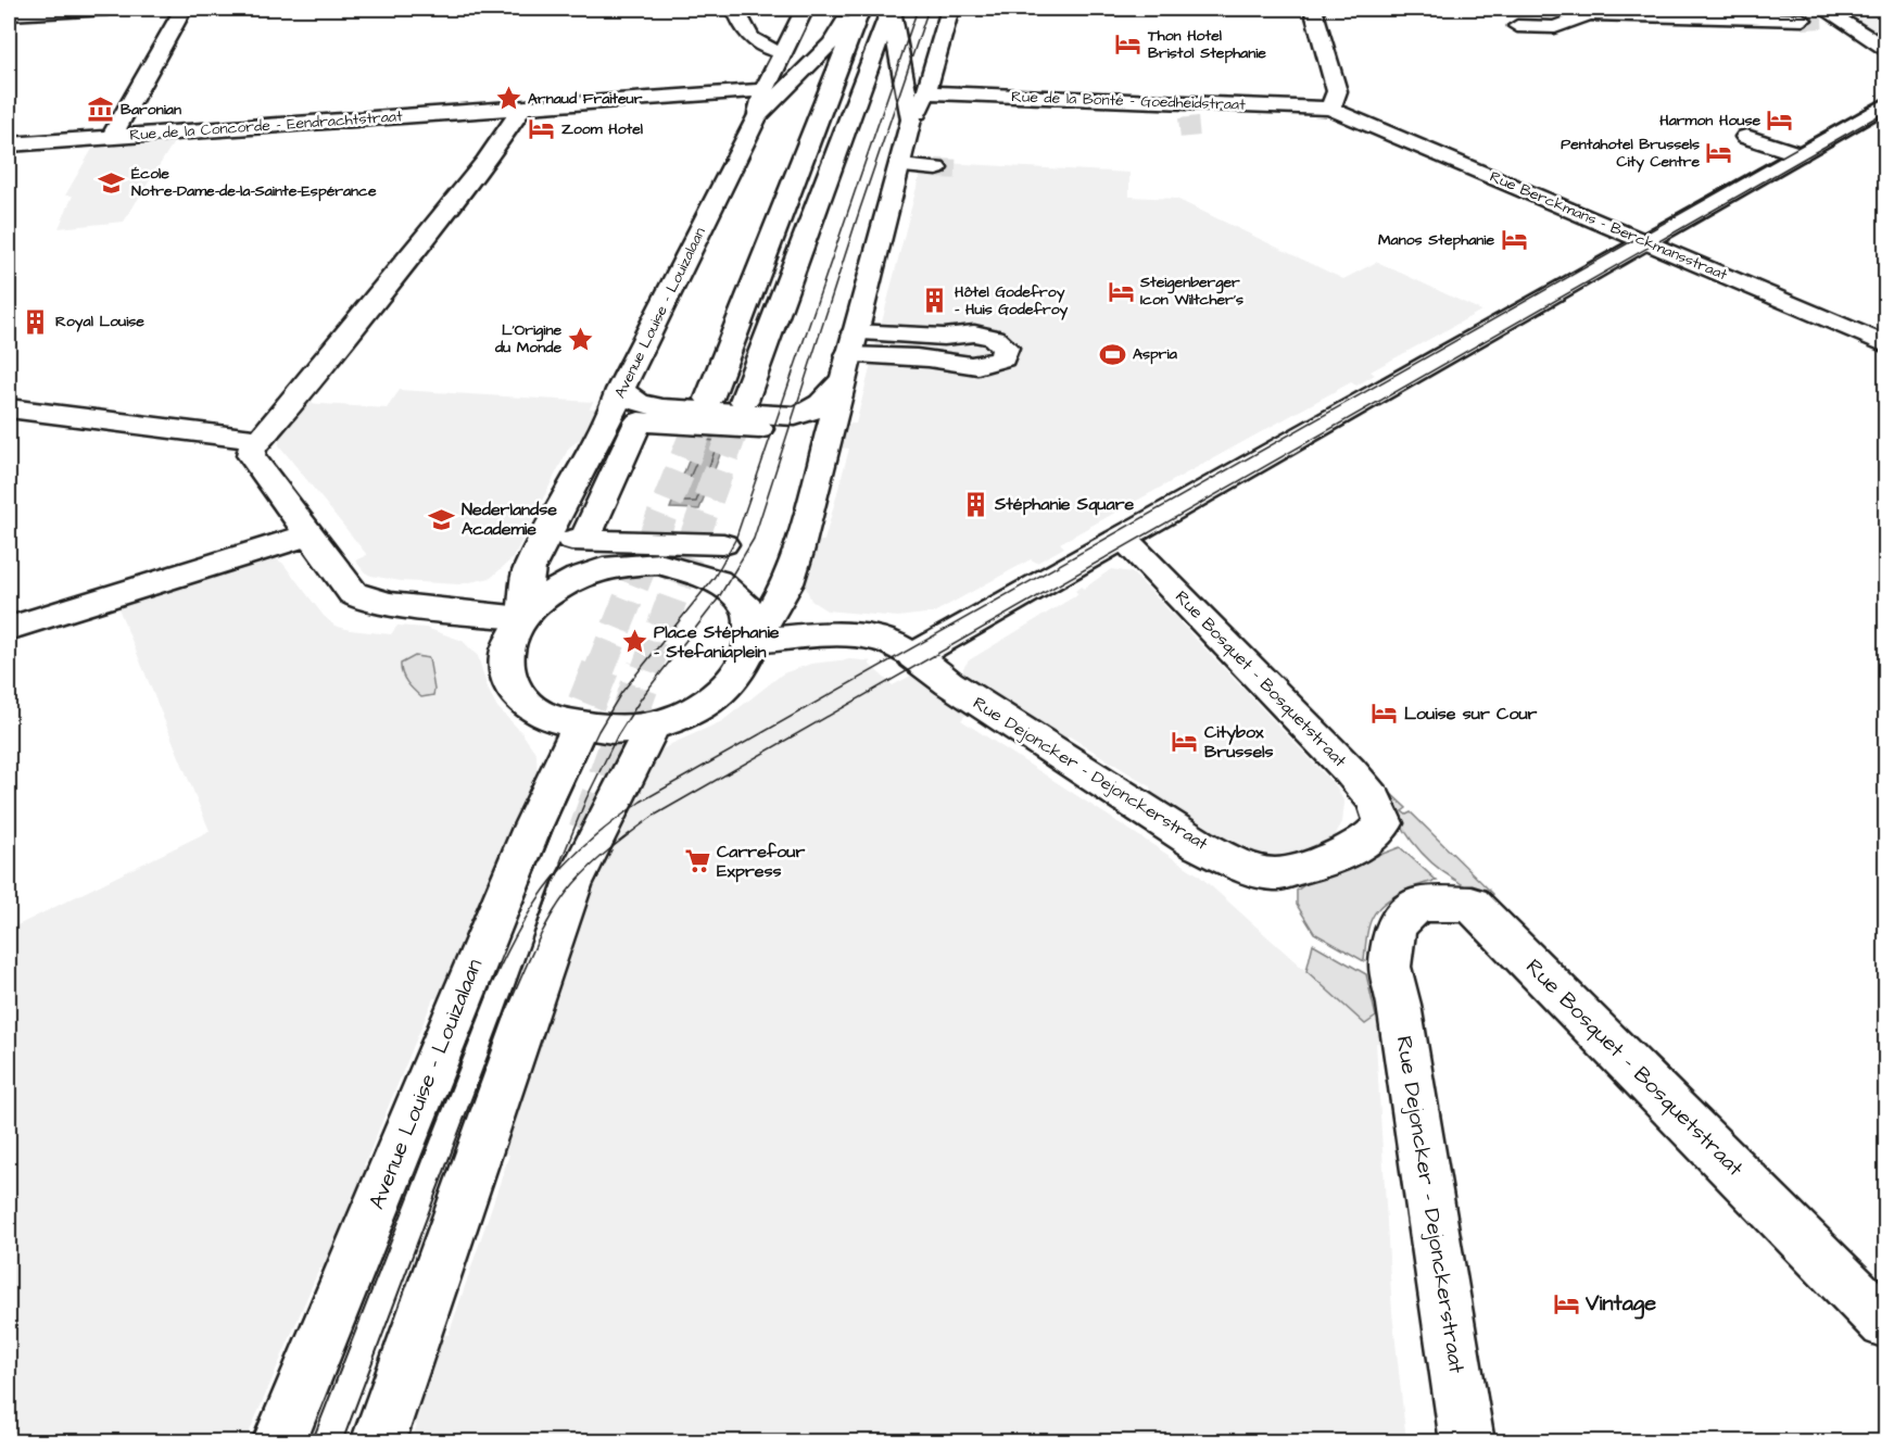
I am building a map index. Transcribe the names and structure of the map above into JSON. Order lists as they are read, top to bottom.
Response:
{
  "streets": {
    "main road": [
      "Rue de la Bonté - Goedheidstraat",
      "Rue de la Concorde - Eendrachtstraat",
      "Rue Berckmans - Berckmansstraat",
      "Avenue Louise - Louizalaan",
      "Rue Bosquet - Bosquetstraat",
      "Rue Dejoncker - Dejonckerstraat"
    ]
  },
  "crossings": [
    ["Rue de la Bonté - Goedheidstraat", "Rue Berckmans - Berckmansstraat"],
    ["Rue de la Concorde - Eendrachtstraat", "Avenue Louise - Louizalaan"],
    ["Avenue Louise - Louizalaan", "Rue Dejoncker - Dejonckerstraat"],
    ["Rue Bosquet - Bosquetstraat", "Rue Dejoncker - Dejonckerstraat"]
  ],
  "places": {
    "hotel": [
      "Thon Hotel Bristol Stephanie",
      "Harmon House",
      "Zoom Hotel",
      "Pentahotel Brussels City Centre",
      "Manos Stephanie",
      "Steigenberger Icon Wiltcher’s",
      "Louise sur Cour",
      "Citybox Brussels",
      "Vintage"
    ],
    "place": ["Arnaud Fraiteur", "L’Origine du Monde", "Place Stéphanie - Stefaniaplein"],
    "museum": ["Baronian"],
    "school or university": ["École Notre-Dame-de-la-Sainte-Espérance", "Nederlandse Academie"],
    "building": ["Hôtel Godefroy - Huis Godefroy", "Royal Louise", "Stéphanie Square"],
    "sports": ["Aspria"],
    "supermarket": ["Carrefour Express"]
  }
}
